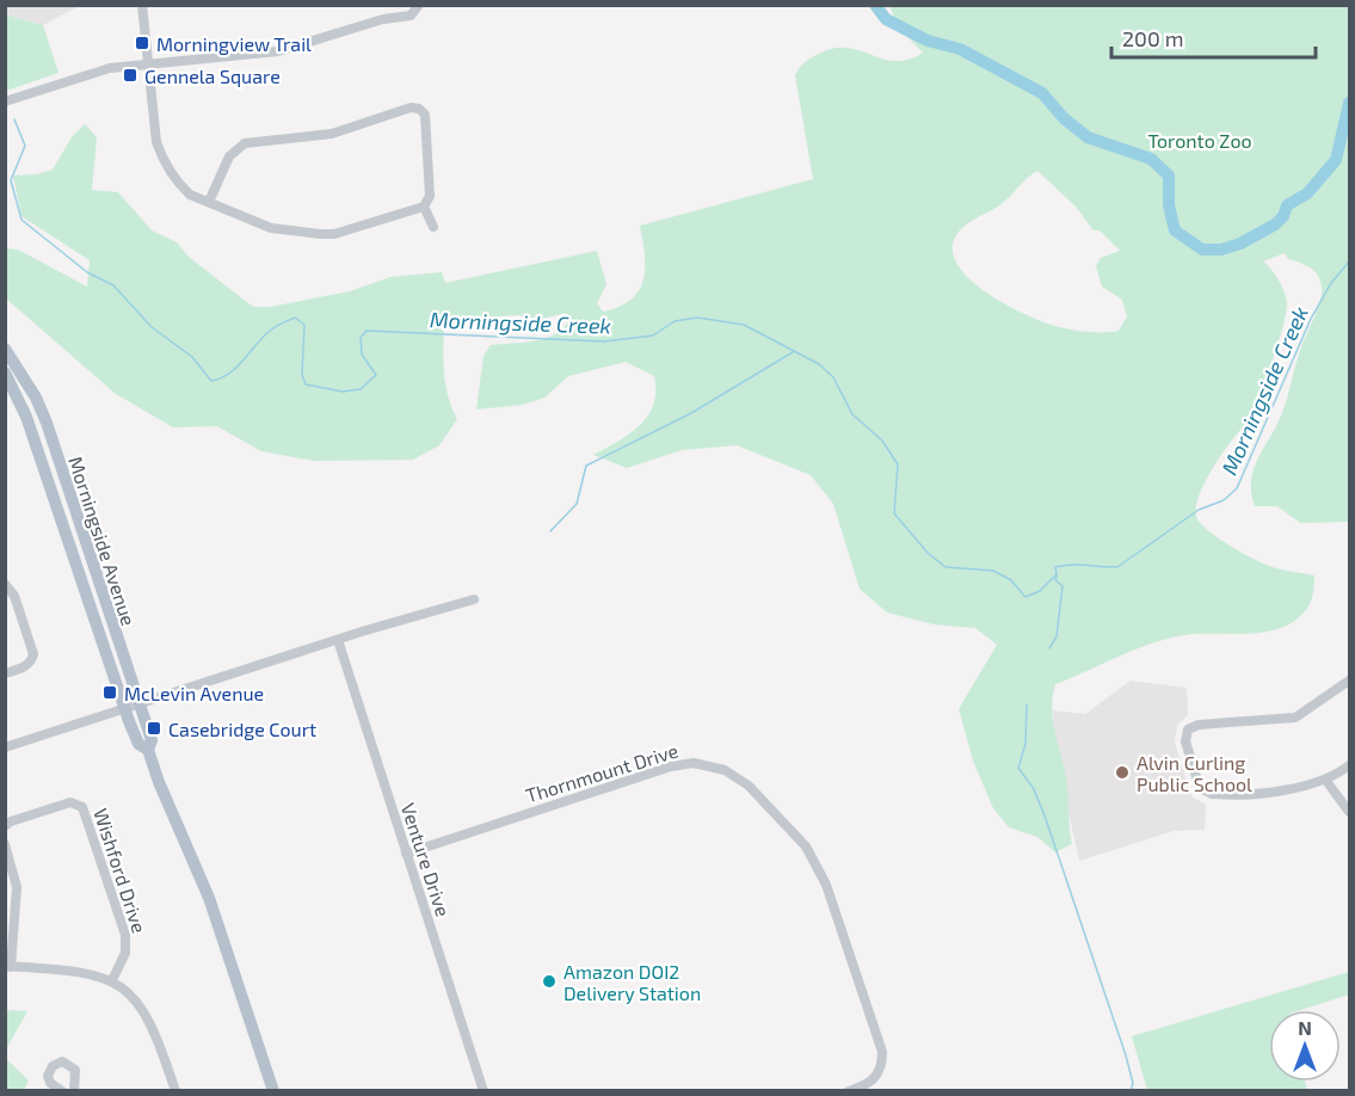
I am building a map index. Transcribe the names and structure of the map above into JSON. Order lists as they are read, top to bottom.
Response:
{
  "streets": {
    "main road": ["Morningside Avenue"],
    "street": ["Thornmount Drive", "Venture Drive", "Wishford Drive"]
  },
  "crossings": [
    ["Thornmount Drive", "Venture Drive"]
  ],
  "water": ["Morningside Creek"],
  "parks": ["Toronto Zoo"],
  "places": {
    "transit": [
      "Morningview Trail",
      "Gennela Square",
      "McLevin Avenue",
      "Casebridge Court"
    ],
    "other": ["Alvin Curling Public School", "Amazon DOI2 Delivery Station"]
  },
  "scale_bar": "200 m",
  "north": "top"
}
